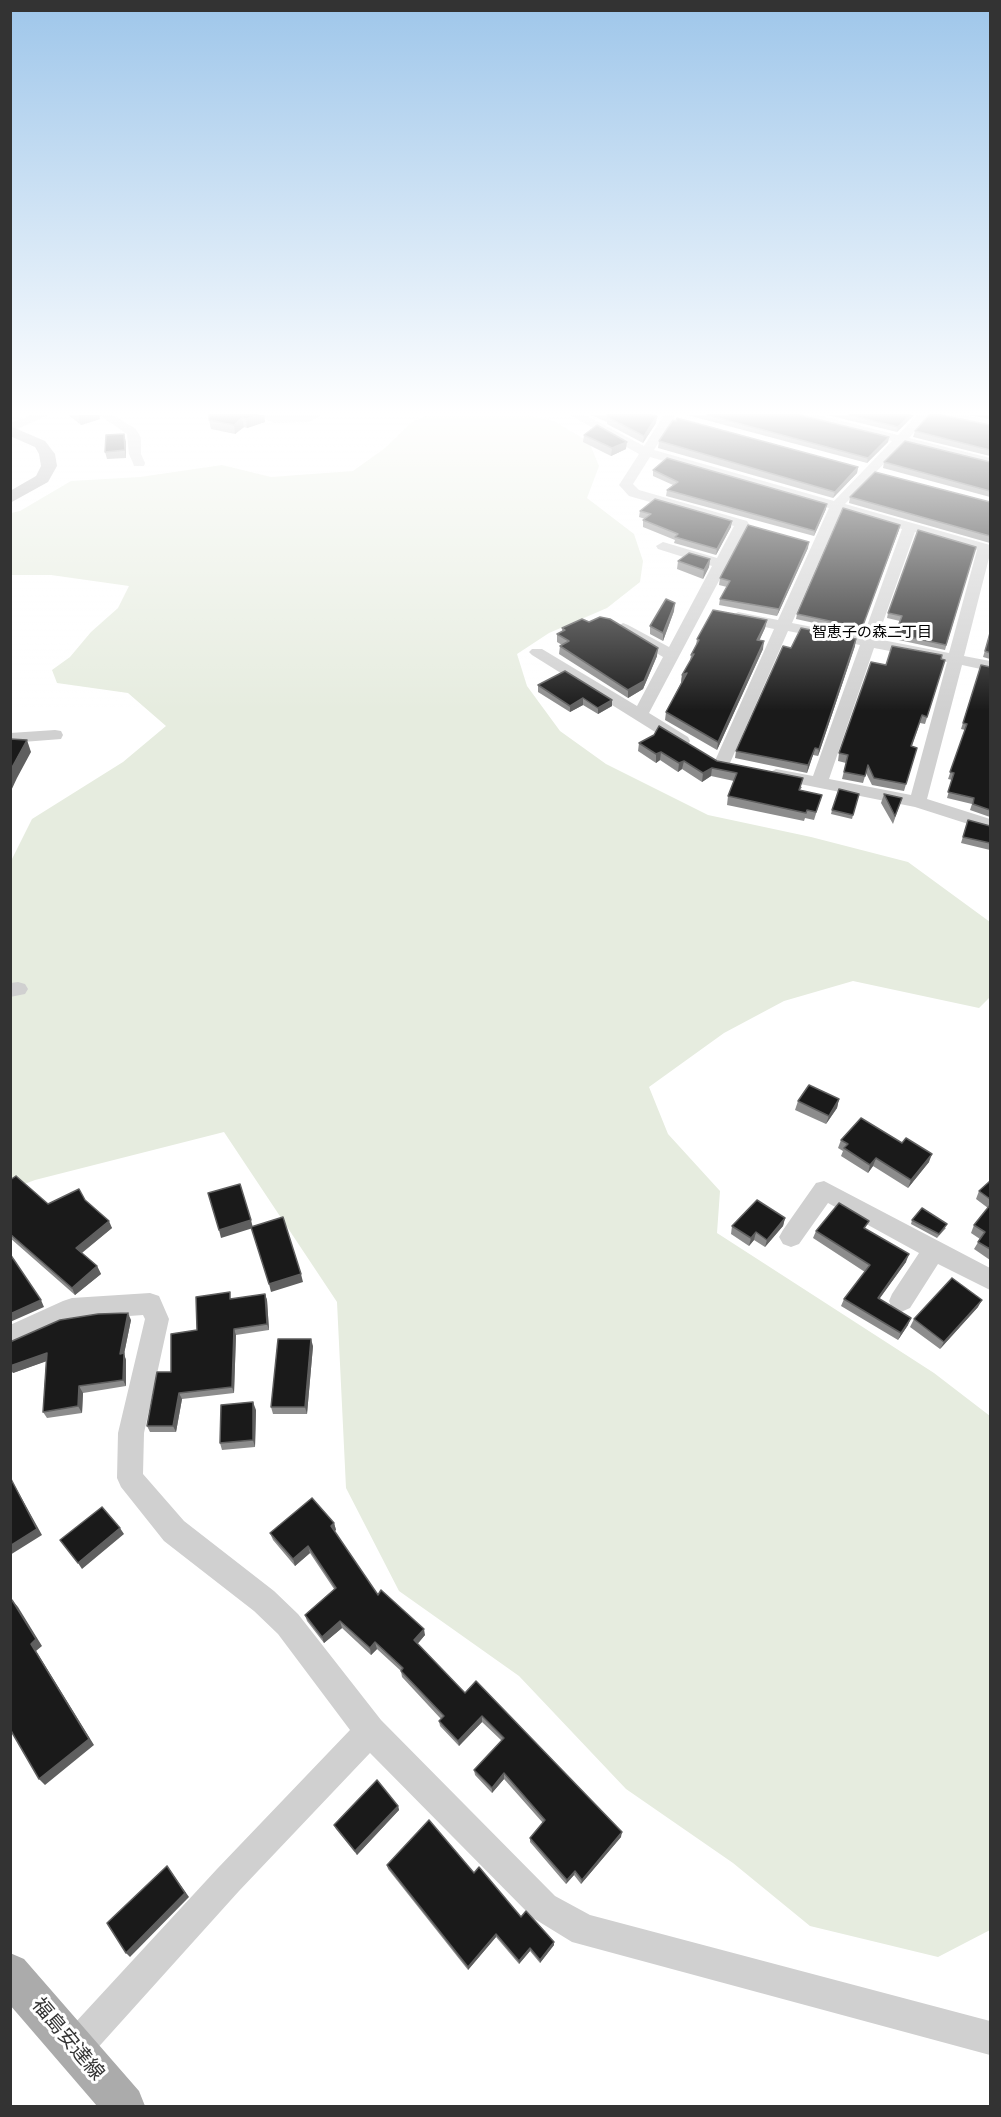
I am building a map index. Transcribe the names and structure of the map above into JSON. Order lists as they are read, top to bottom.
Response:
{
  "streets": {
    "main road": ["福島安達線"]
  },
  "districts": ["智恵子の森二丁目"]
}
